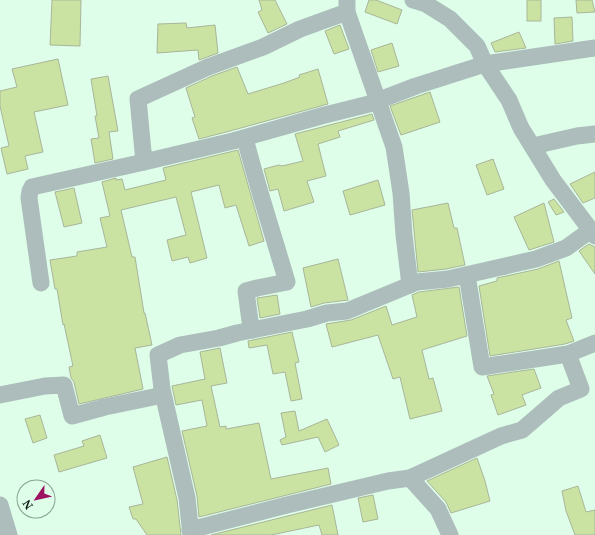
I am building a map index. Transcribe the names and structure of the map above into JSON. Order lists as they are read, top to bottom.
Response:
{
  "north": "bottom left"
}
